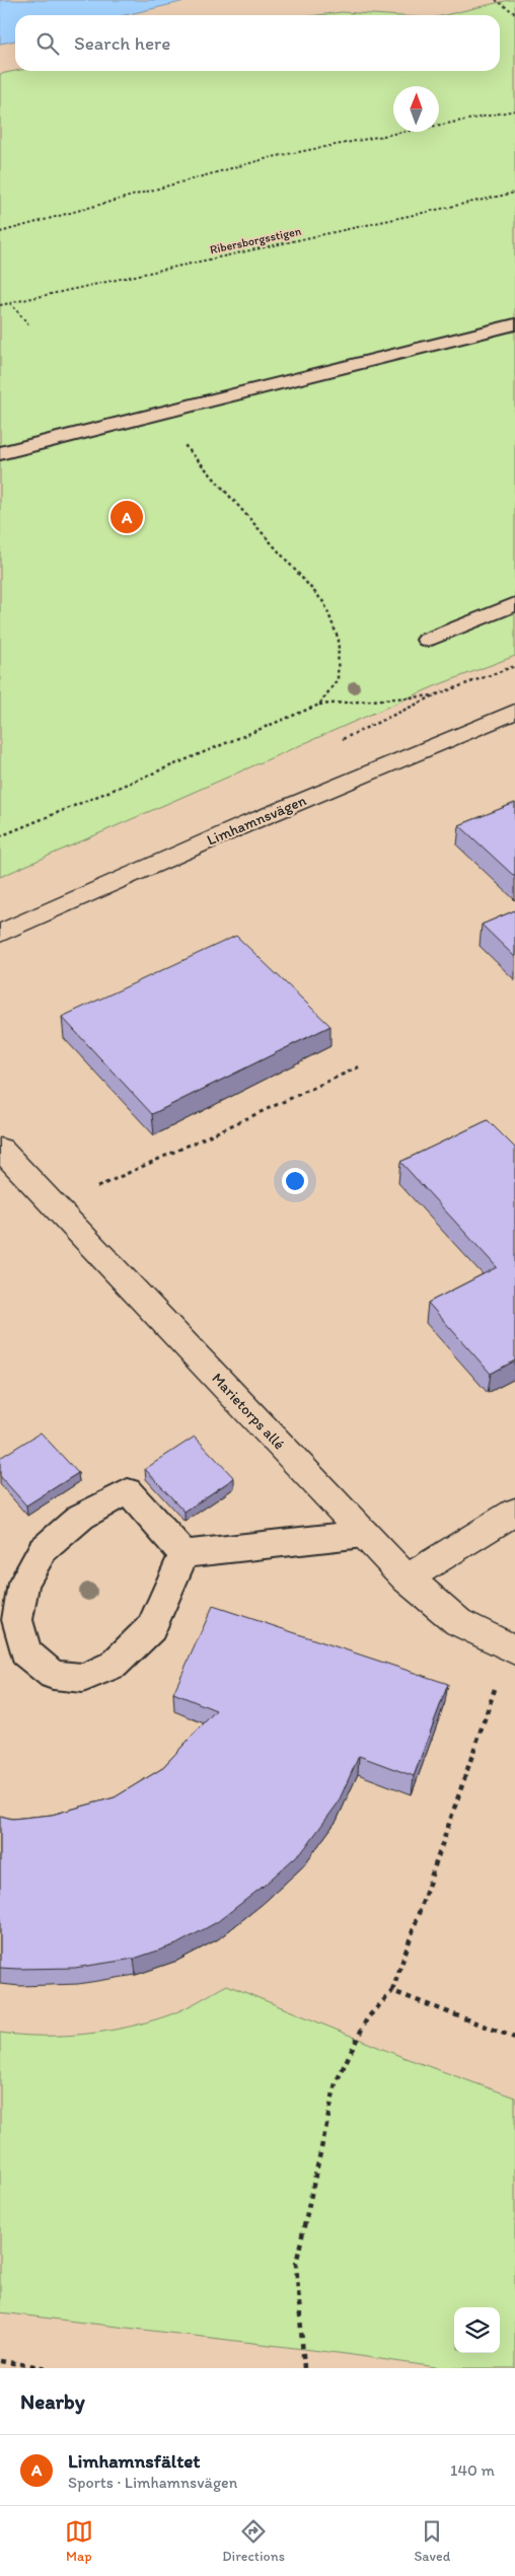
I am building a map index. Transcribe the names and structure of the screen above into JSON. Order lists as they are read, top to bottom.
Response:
{
  "streets": {
    "street": ["Limhamnsvägen", "Marietorps allé"],
    "path": ["Ribersborgsstigen"]
  },
  "north": "top",
  "page": {
    "search": "Search here",
    "pins": "A",
    "heading": "Nearby",
    "list": [
      {
        "mark": "A",
        "name": "Limhamnsfältet",
        "note": "Sports · Limhamnsvägen",
        "value": "140 m"
      }
    ],
    "nav": ["Map", "Directions", "Saved"]
  }
}
